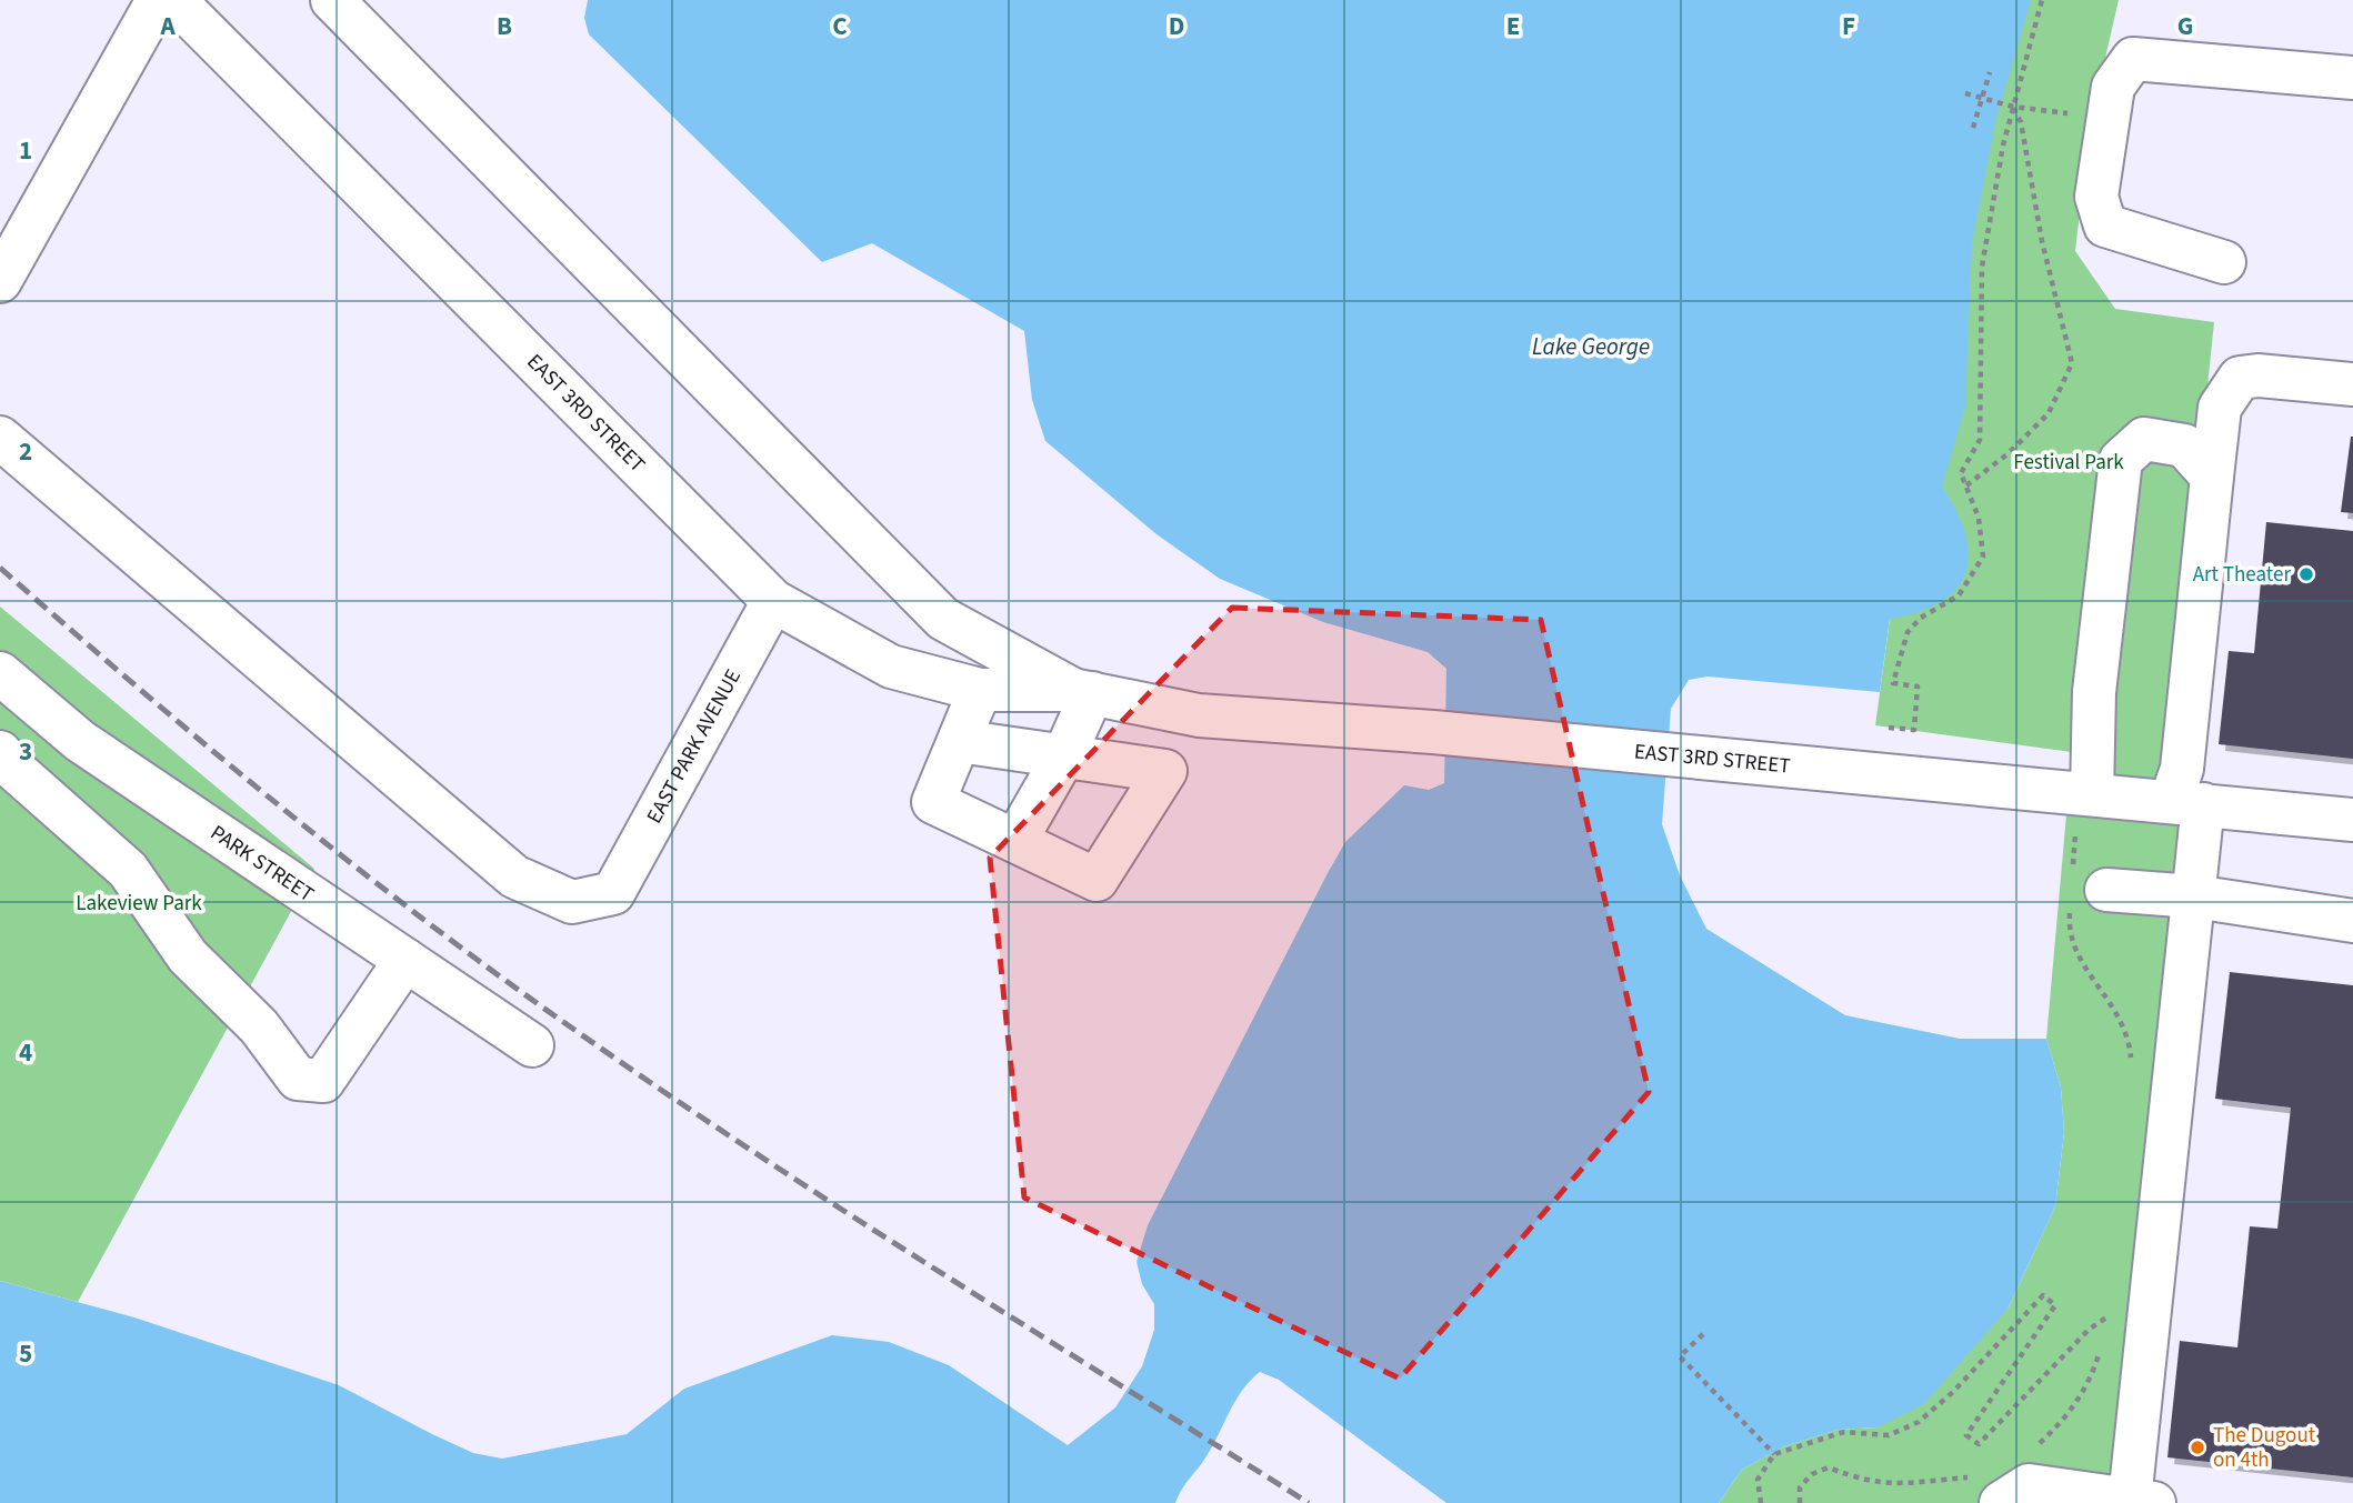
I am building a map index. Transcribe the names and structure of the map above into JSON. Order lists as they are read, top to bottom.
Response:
{
  "streets": {
    "street": ["EAST 3RD STREET", "EAST PARK AVENUE", "PARK STREET"]
  },
  "crossings": [
    ["EAST 3RD STREET", "EAST PARK AVENUE"]
  ],
  "water": ["Lake George"],
  "parks": ["Festival Park", "Lakeview Park"],
  "places": ["Art Theater", "The Dugout on 4th"],
  "grid": {
    "columns": [
      "A",
      "B",
      "C",
      "D",
      "E",
      "F",
      "G"
    ],
    "rows": [
      "1",
      "2",
      "3",
      "4",
      "5"
    ]
  }
}
